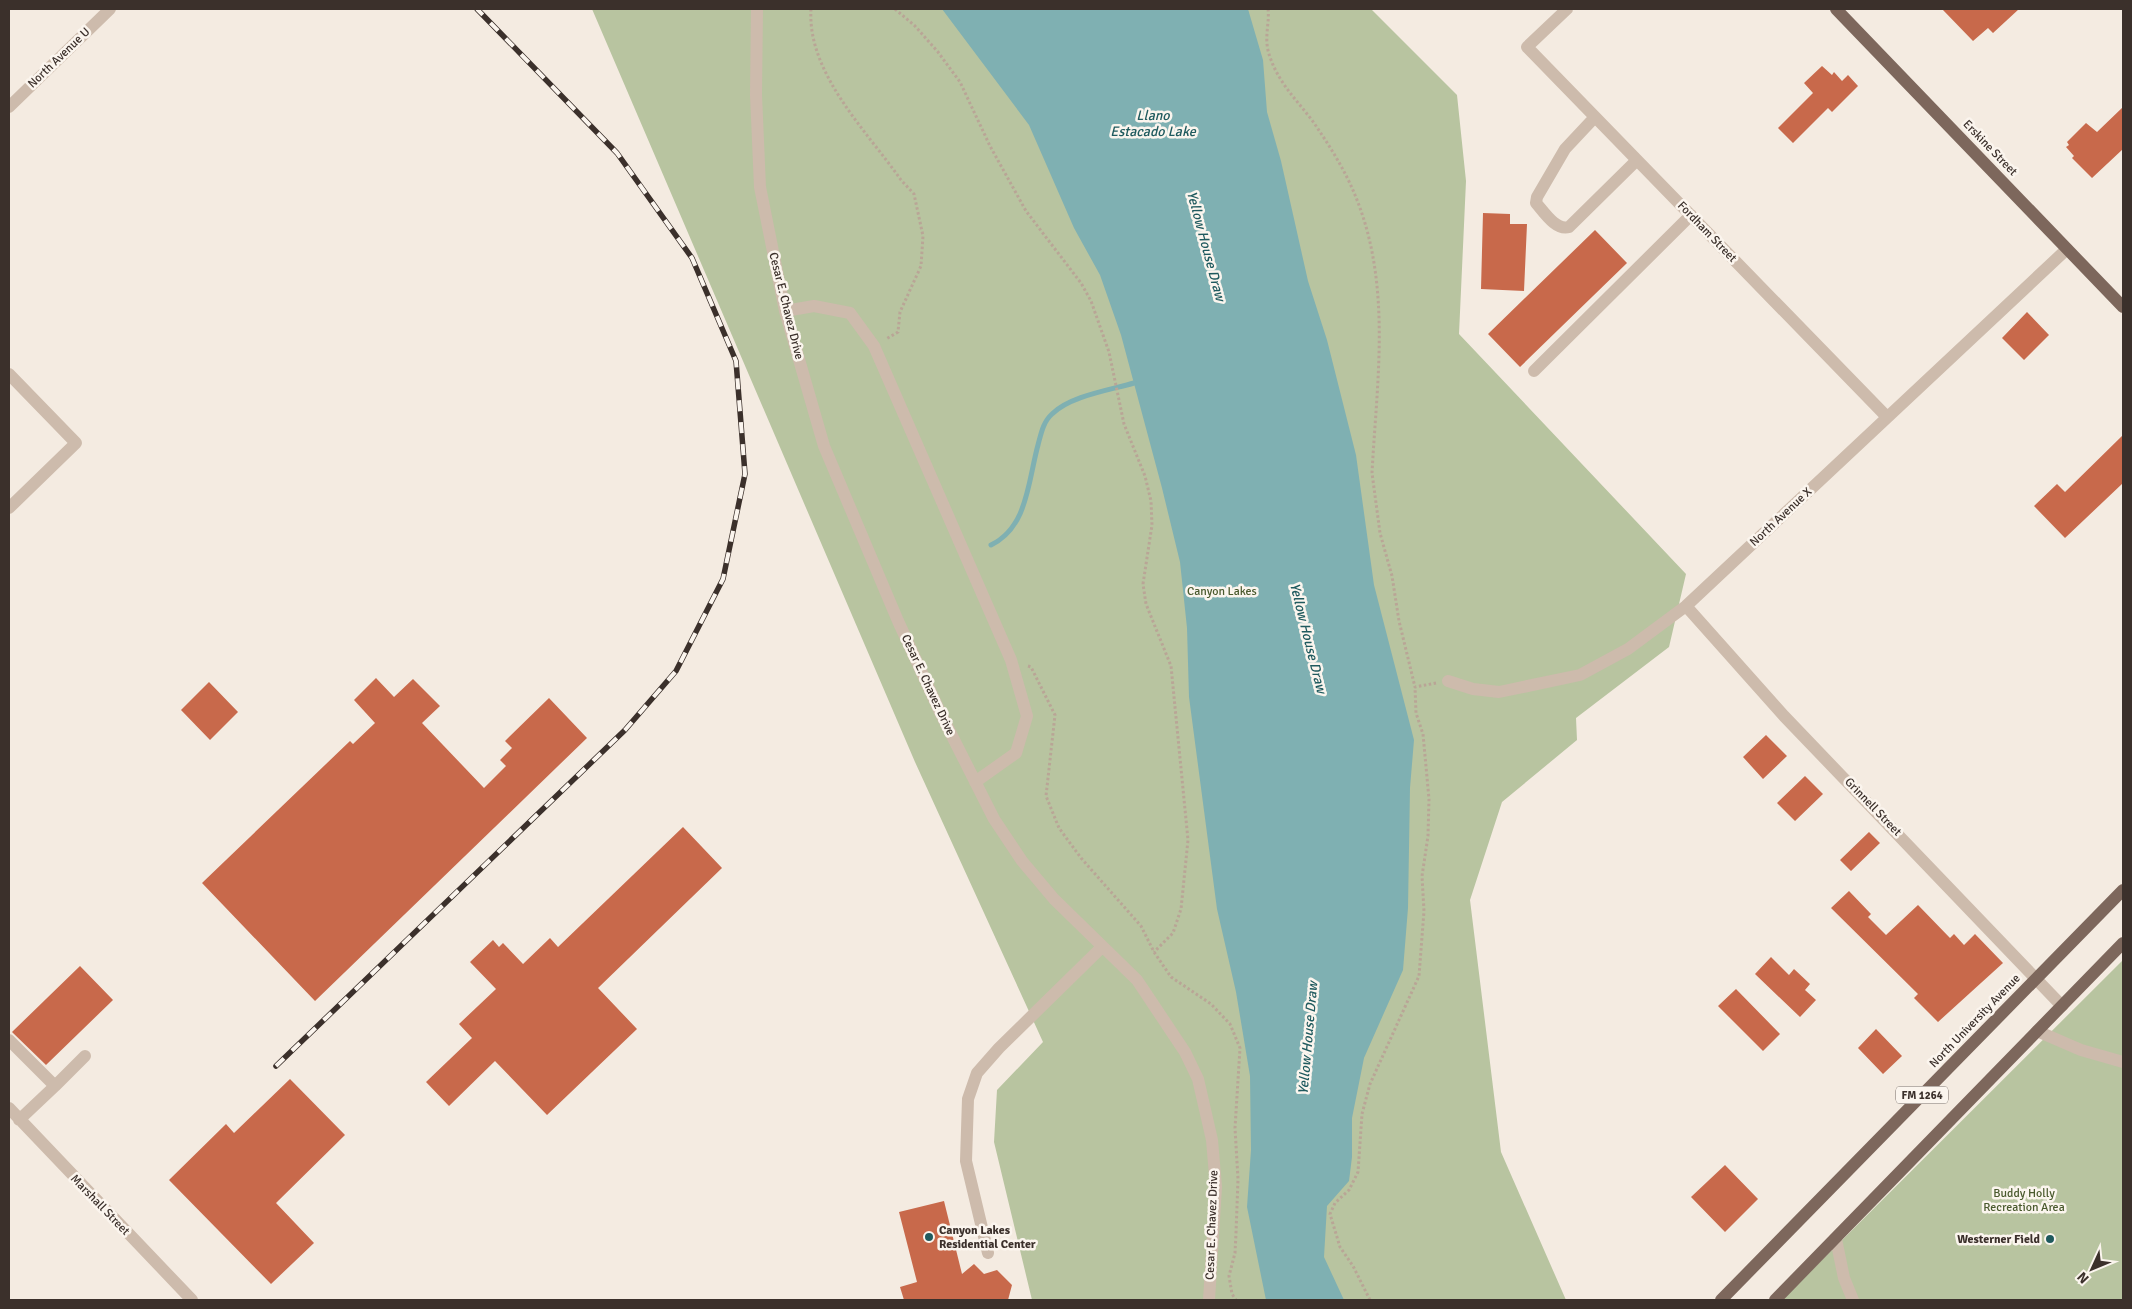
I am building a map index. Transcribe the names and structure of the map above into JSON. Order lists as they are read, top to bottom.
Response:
{
  "streets": {
    "main road": ["Erskine Street", "North University Avenue", "FM 1264"],
    "street": [
      "North Avenue U",
      "Fordham Street",
      "Cesar E. Chavez Drive",
      "North Avenue X",
      "Grinnell Street",
      "Marshall Street"
    ]
  },
  "crossings": [
    ["Erskine Street", "North Avenue X"],
    ["Fordham Street", "North Avenue X"],
    ["North Avenue X", "Grinnell Street"],
    ["Grinnell Street", "North University Avenue"],
    ["Grinnell Street", "FM 1264"]
  ],
  "water": ["Llano Estacado Lake", "Yellow House Draw"],
  "parks": ["Canyon Lakes", "Buddy Holly Recreation Area"],
  "places": ["Canyon Lakes Residential Center", "Westerner Field"],
  "north": "bottom left"
}
